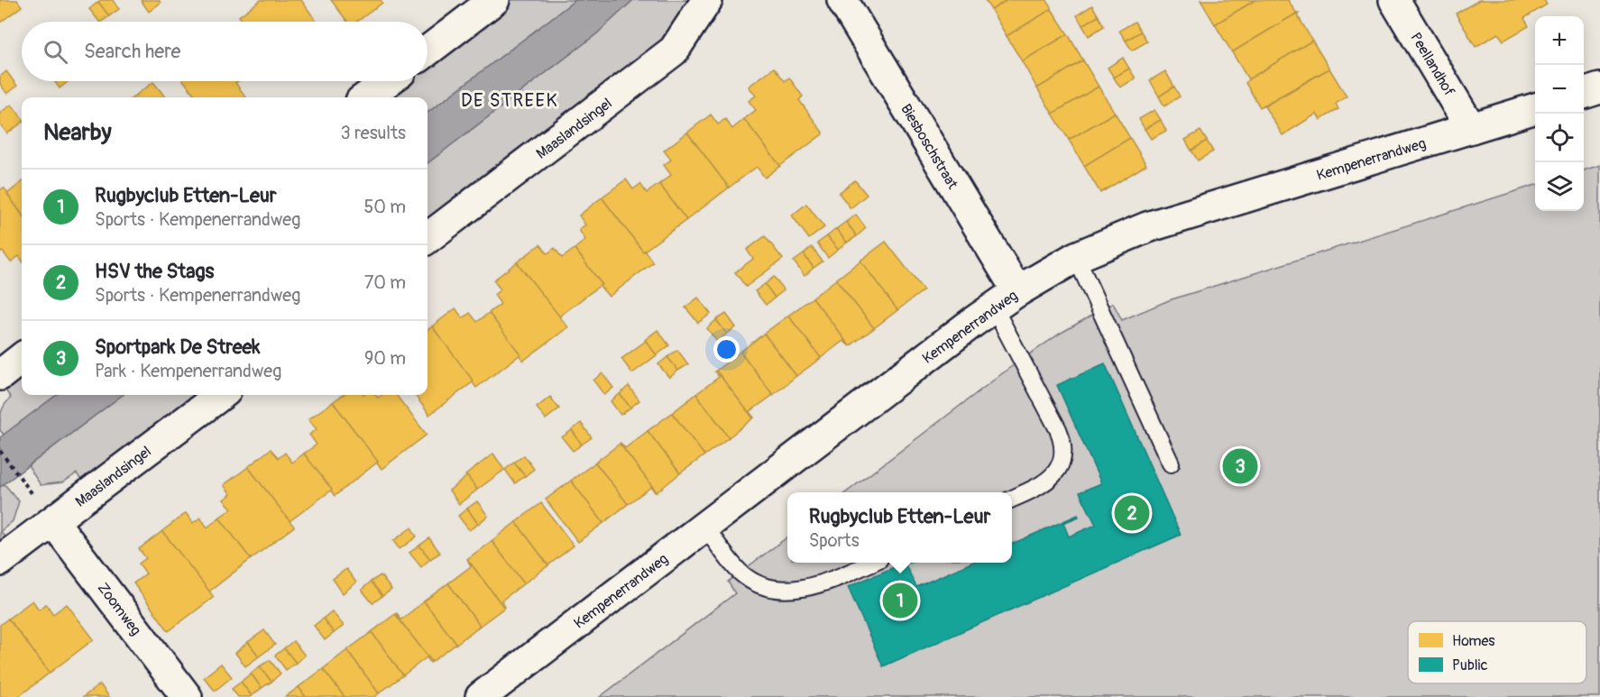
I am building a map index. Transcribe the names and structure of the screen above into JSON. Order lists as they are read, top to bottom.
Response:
{
  "streets": {
    "street": [
      "Peellandhof",
      "Maaslandsingel",
      "Biesboschstraat",
      "Kempenerrandweg",
      "Zoomweg"
    ]
  },
  "crossings": [
    ["Peellandhof", "Kempenerrandweg"],
    ["Maaslandsingel", "Zoomweg"],
    ["Biesboschstraat", "Kempenerrandweg"]
  ],
  "districts": ["DE STREEK"],
  "legend": ["Homes", "Public"],
  "page": {
    "map_buttons": ["+", "−"],
    "search": "Search here",
    "heading": ["Nearby", "3 results"],
    "list": [
      {
        "mark": "1",
        "name": "Rugbyclub Etten-Leur",
        "note": "Sports · Kempenerrandweg",
        "value": "50 m"
      },
      {
        "mark": "2",
        "name": "HSV the Stags",
        "note": "Sports · Kempenerrandweg",
        "value": "70 m"
      },
      {
        "mark": "3",
        "name": "Sportpark De Streek",
        "note": "Park · Kempenerrandweg",
        "value": "90 m"
      }
    ],
    "pins": ["3", "2", "1"],
    "popup": ["Rugbyclub Etten-Leur", "Sports"]
  }
}
